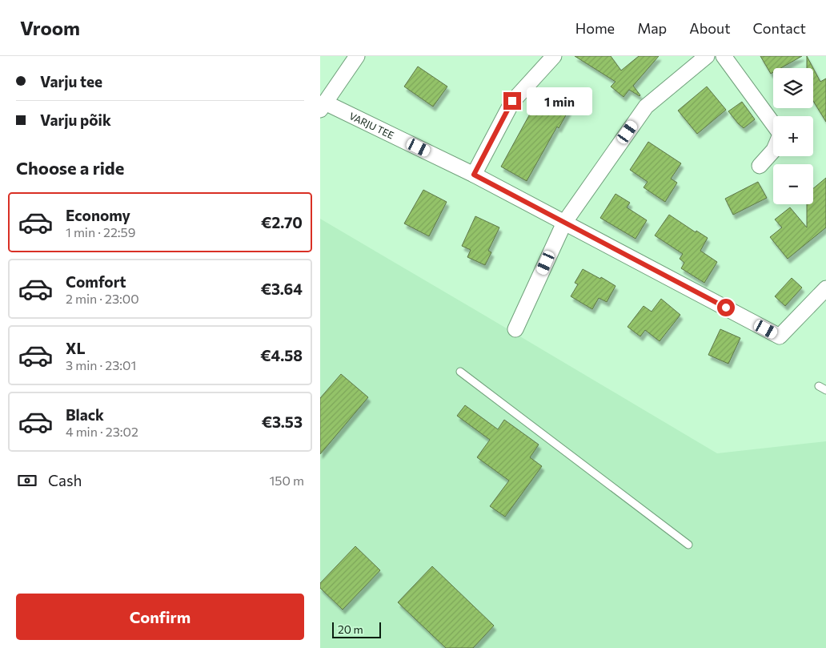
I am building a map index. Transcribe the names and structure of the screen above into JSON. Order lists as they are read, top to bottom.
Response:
{
  "streets": {
    "street": ["VARJU TEE"]
  },
  "scale_bar": "20 m",
  "page": {
    "header": "Vroom",
    "nav": [
      "Home",
      "Map",
      "About",
      "Contact"
    ],
    "banner": ["Varju tee", "Varju põik"],
    "map_buttons": ["+", "−"],
    "bubble": "1 min",
    "heading": "Choose a ride",
    "list": [
      {
        "name": "Economy",
        "note": "1 min · 22:59",
        "value": "€2.70"
      },
      {
        "name": "Comfort",
        "note": "2 min · 23:00",
        "value": "€3.64"
      },
      {
        "name": "XL",
        "note": "3 min · 23:01",
        "value": "€4.58"
      },
      {
        "name": "Black",
        "note": "4 min · 23:02",
        "value": "€3.53"
      }
    ],
    "pay": ["Cash", "150 m"],
    "buttons": "Confirm",
    "scale": "20 m"
  }
}
